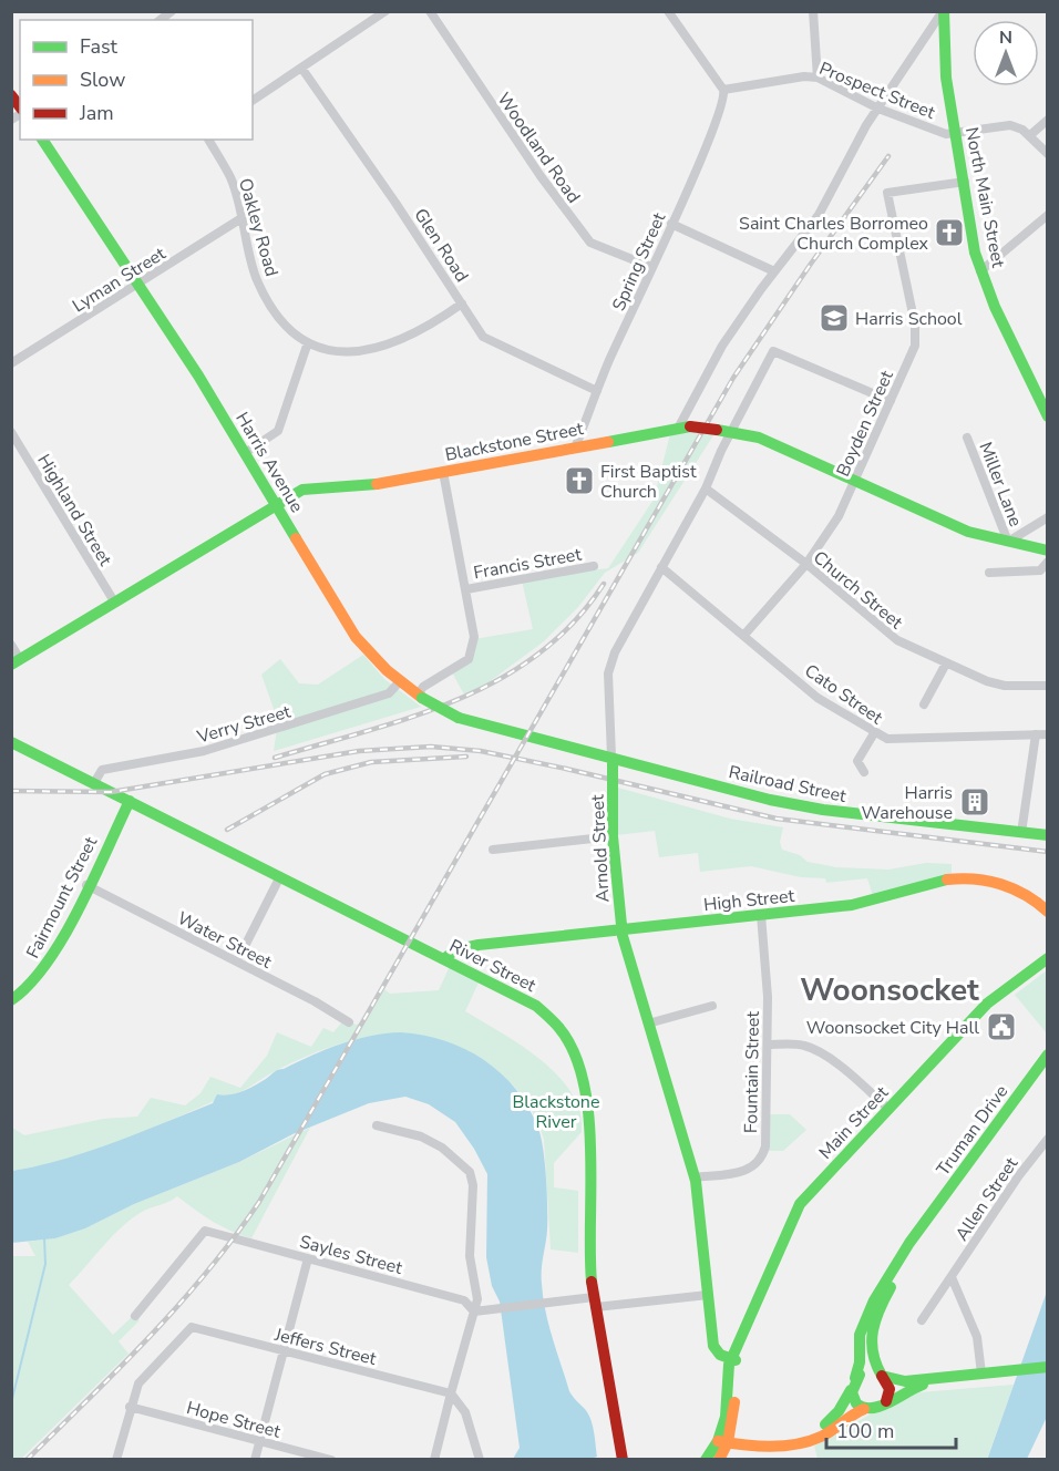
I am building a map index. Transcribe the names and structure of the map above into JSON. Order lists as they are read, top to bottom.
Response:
{
  "streets": {
    "main road": [
      "North Main Street",
      "Blackstone Street",
      "Harris Avenue",
      "Railroad Street",
      "Arnold Street",
      "Fairmount Street",
      "High Street",
      "River Street",
      "Main Street",
      "Truman Drive"
    ],
    "street": [
      "Prospect Street",
      "Woodland Road",
      "Oakley Road",
      "Glen Road",
      "Spring Street",
      "Lyman Street",
      "Boyden Street",
      "Miller Lane",
      "Highland Street",
      "Francis Street",
      "Church Street",
      "Cato Street",
      "Verry Street",
      "Water Street",
      "Fountain Street",
      "Allen Street",
      "Sayles Street",
      "Jeffers Street",
      "Hope Street"
    ]
  },
  "crossings": [
    ["Prospect Street", "North Main Street"],
    ["Prospect Street", "Spring Street"],
    ["Woodland Road", "Spring Street"],
    ["North Main Street", "Boyden Street"],
    ["Oakley Road", "Glen Road"],
    ["Oakley Road", "Lyman Street"],
    ["Glen Road", "Spring Street"],
    ["Spring Street", "Blackstone Street"],
    ["Lyman Street", "Harris Avenue"],
    ["Boyden Street", "Blackstone Street"],
    ["Boyden Street", "Church Street"],
    ["Boyden Street", "Cato Street"],
    ["Boyden Street", "Arnold Street"],
    ["Blackstone Street", "Harris Avenue"],
    ["Blackstone Street", "Miller Lane"],
    ["Blackstone Street", "Highland Street"],
    ["Blackstone Street", "Arnold Street"],
    ["Harris Avenue", "Verry Street"],
    ["Harris Avenue", "Railroad Street"],
    ["Church Street", "Arnold Street"],
    ["Cato Street", "Arnold Street"],
    ["Verry Street", "River Street"],
    ["Railroad Street", "Arnold Street"],
    ["Arnold Street", "High Street"],
    ["Arnold Street", "Fountain Street"],
    ["Arnold Street", "Main Street"],
    ["Fairmount Street", "Water Street"],
    ["Fairmount Street", "River Street"],
    ["High Street", "River Street"],
    ["High Street", "Fountain Street"],
    ["Jeffers Street", "Hope Street"]
  ],
  "districts": ["Woonsocket"],
  "parks": ["Blackstone River"],
  "places": {
    "church": ["Saint Charles Borromeo Church Complex", "First Baptist Church"],
    "school or university": ["Harris School"],
    "building": ["Harris Warehouse"],
    "public building": ["Woonsocket City Hall"]
  },
  "legend": ["Fast", "Slow", "Jam"],
  "scale_bar": "100 m",
  "north": "top"
}
